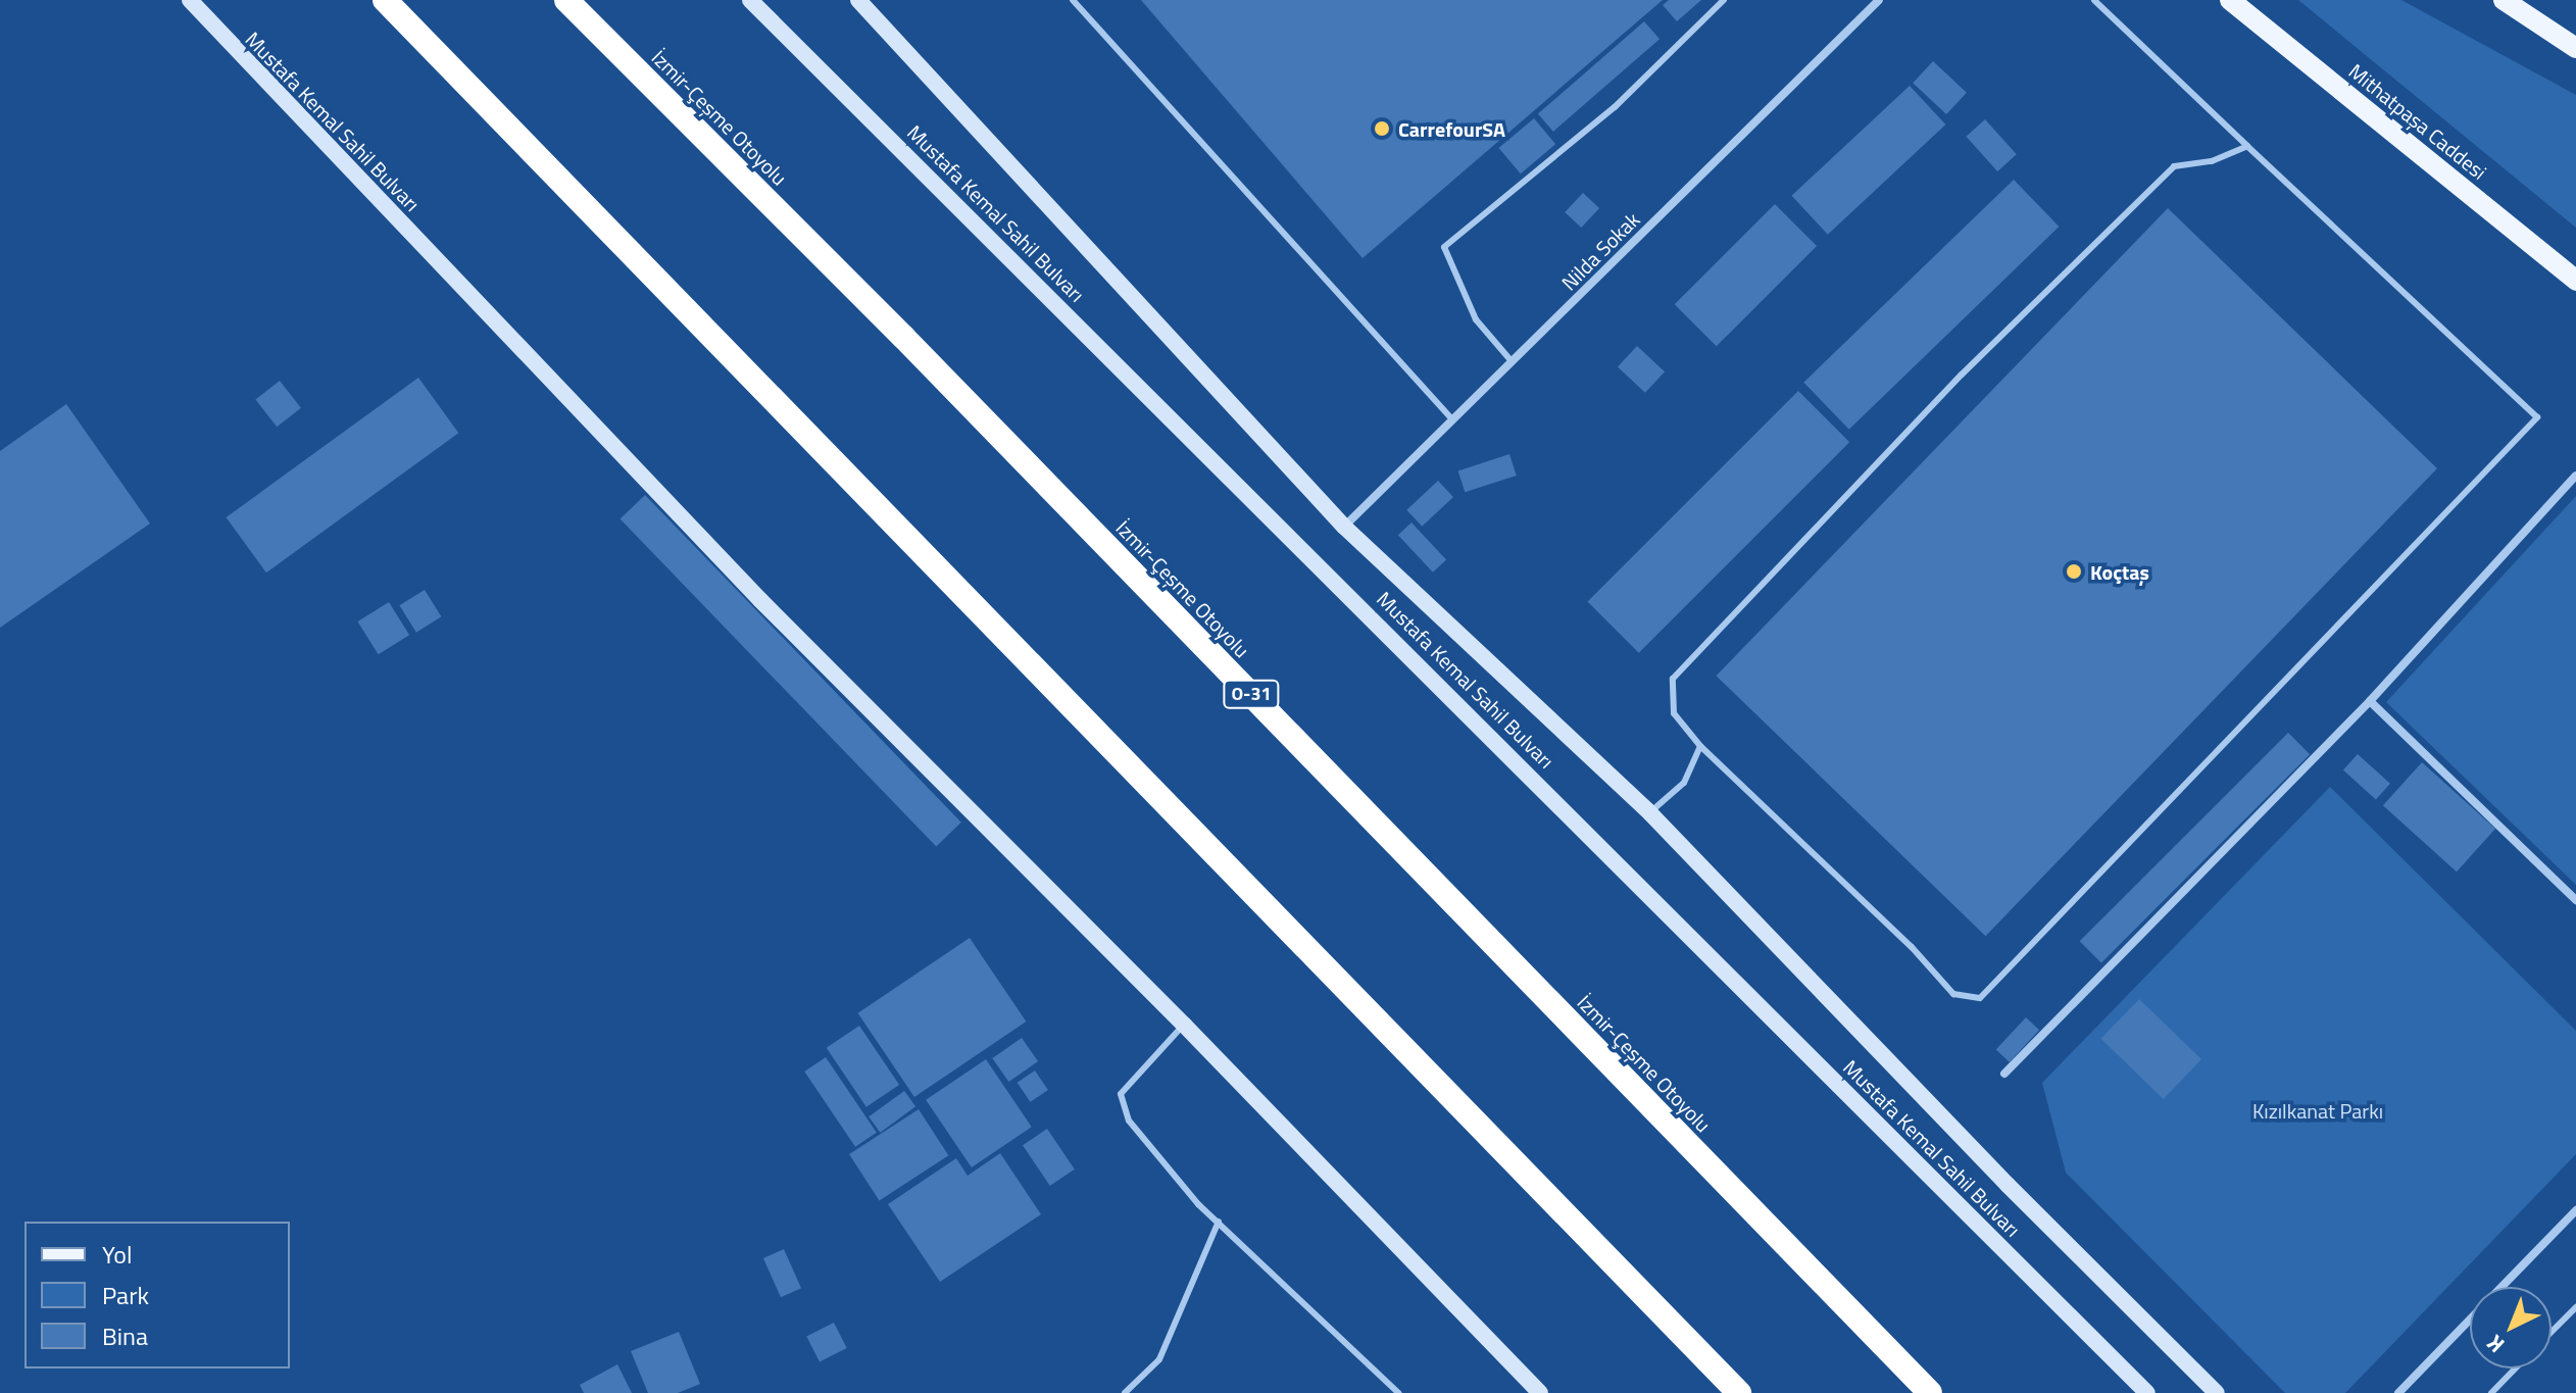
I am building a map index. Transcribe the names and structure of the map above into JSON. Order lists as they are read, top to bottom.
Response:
{
  "streets": {
    "highway": ["İzmir-Çeşme Otoyolu", "O-31"],
    "main road": ["Mithatpaşa Caddesi"],
    "street": ["Mustafa Kemal Sahil Bulvarı", "Nilda Sokak"]
  },
  "crossings": [
    ["Mustafa Kemal Sahil Bulvarı", "Nilda Sokak"]
  ],
  "parks": ["Kızılkanat Parkı"],
  "places": ["CarrefourSA", "Koçtaş"],
  "legend": ["Yol", "Park", "Bina"],
  "north": "bottom left"
}
